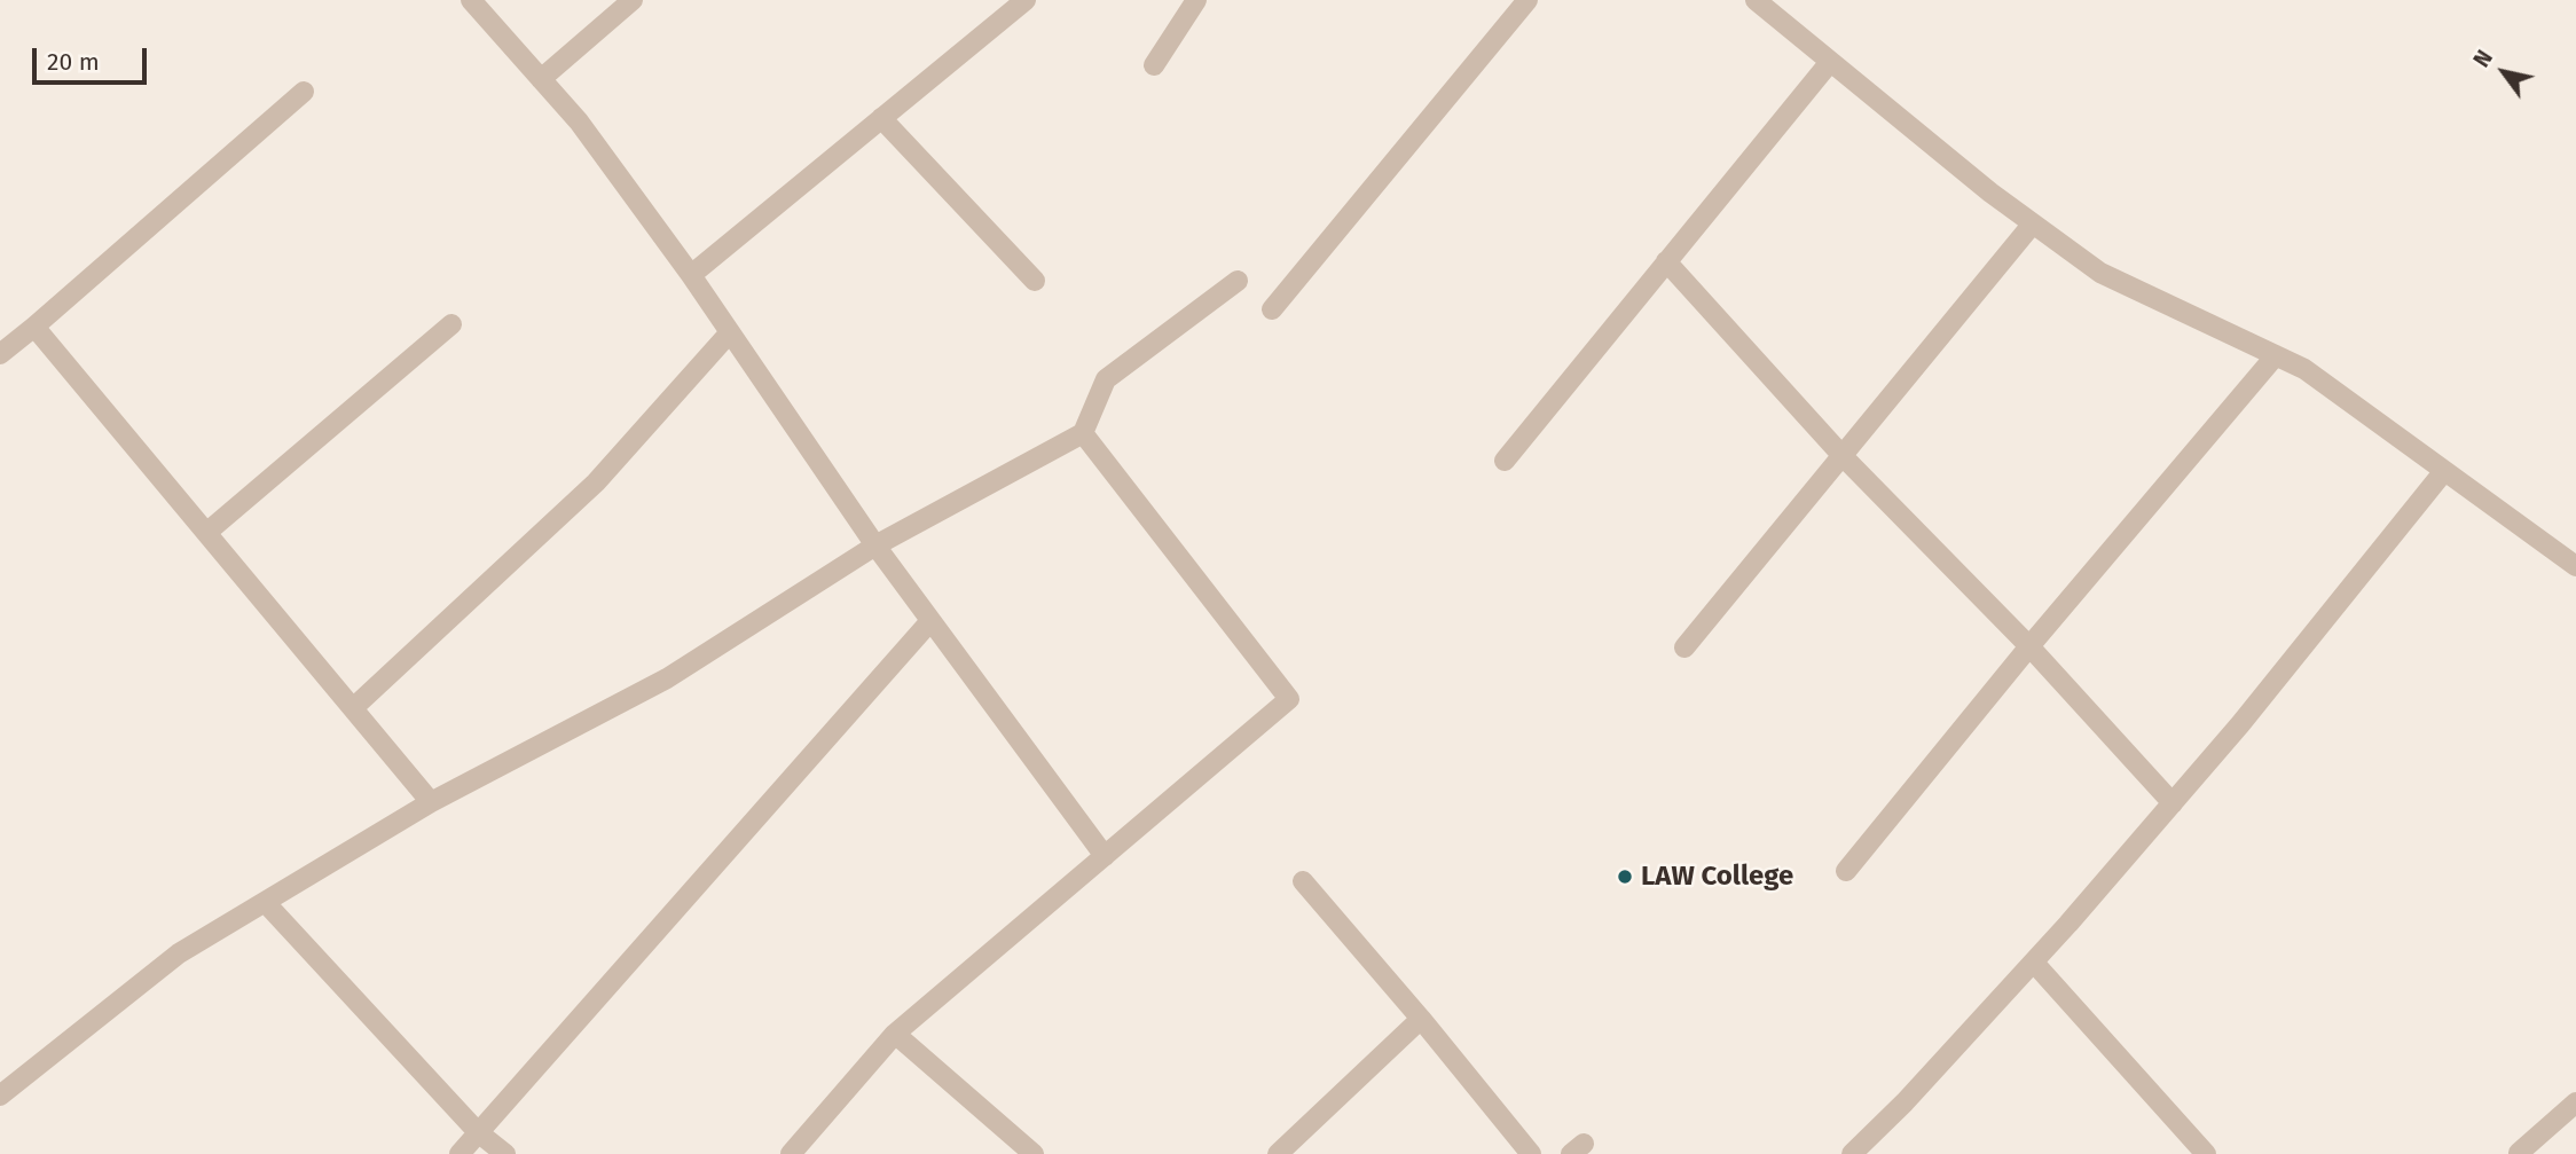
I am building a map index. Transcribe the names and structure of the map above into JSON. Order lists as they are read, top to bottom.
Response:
{
  "places": ["LAW College"],
  "scale_bar": "20 m",
  "north": "top left"
}
